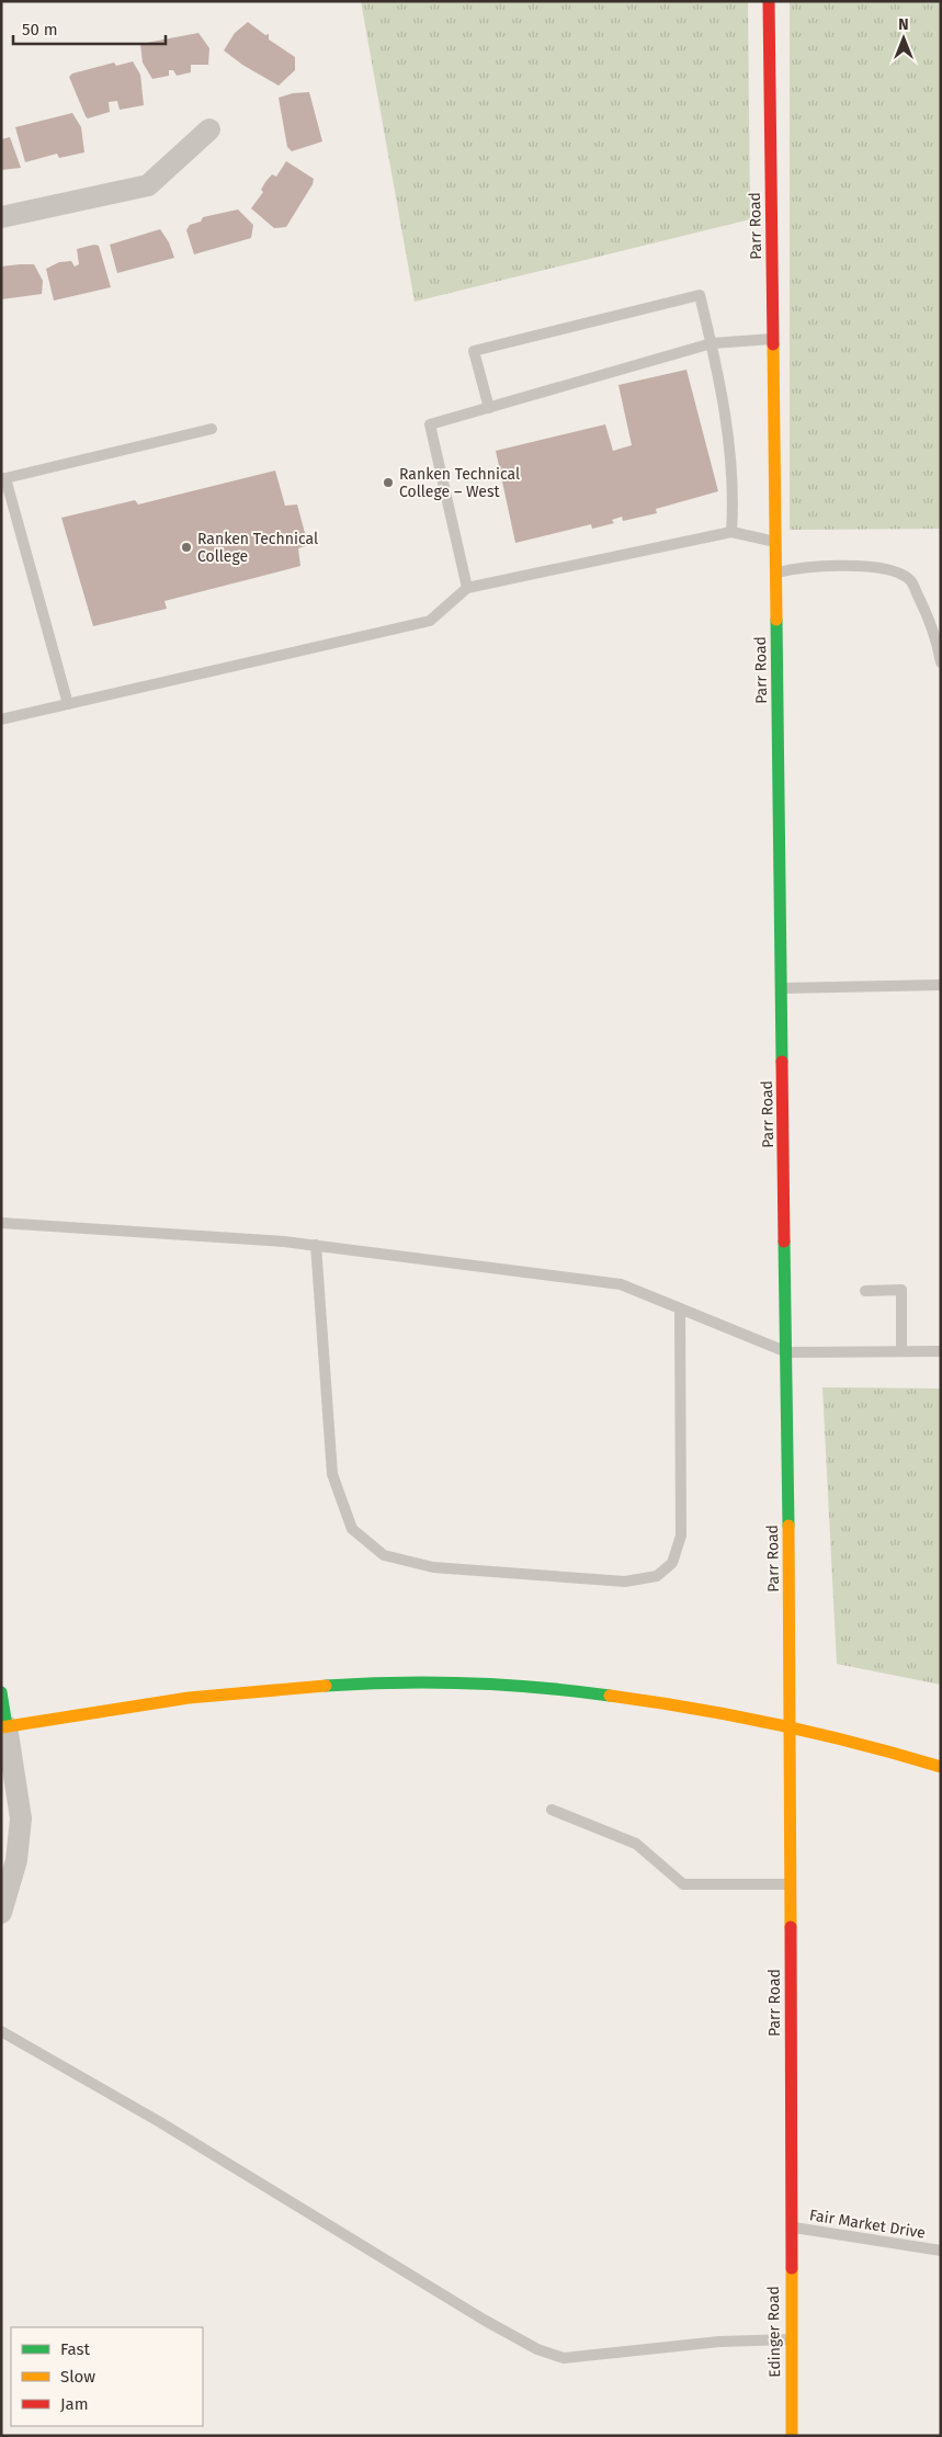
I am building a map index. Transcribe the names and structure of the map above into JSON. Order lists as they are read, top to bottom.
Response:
{
  "streets": {
    "street": ["Parr Road", "Edinger Road"],
    "lane": ["Fair Market Drive"]
  },
  "crossings": [
    ["Parr Road", "Fair Market Drive"],
    ["Parr Road", "Edinger Road"],
    ["Fair Market Drive", "Edinger Road"]
  ],
  "places": ["Ranken Technical College – West", "Ranken Technical College"],
  "legend": ["Fast", "Slow", "Jam"],
  "scale_bar": "50 m",
  "north": "top"
}
